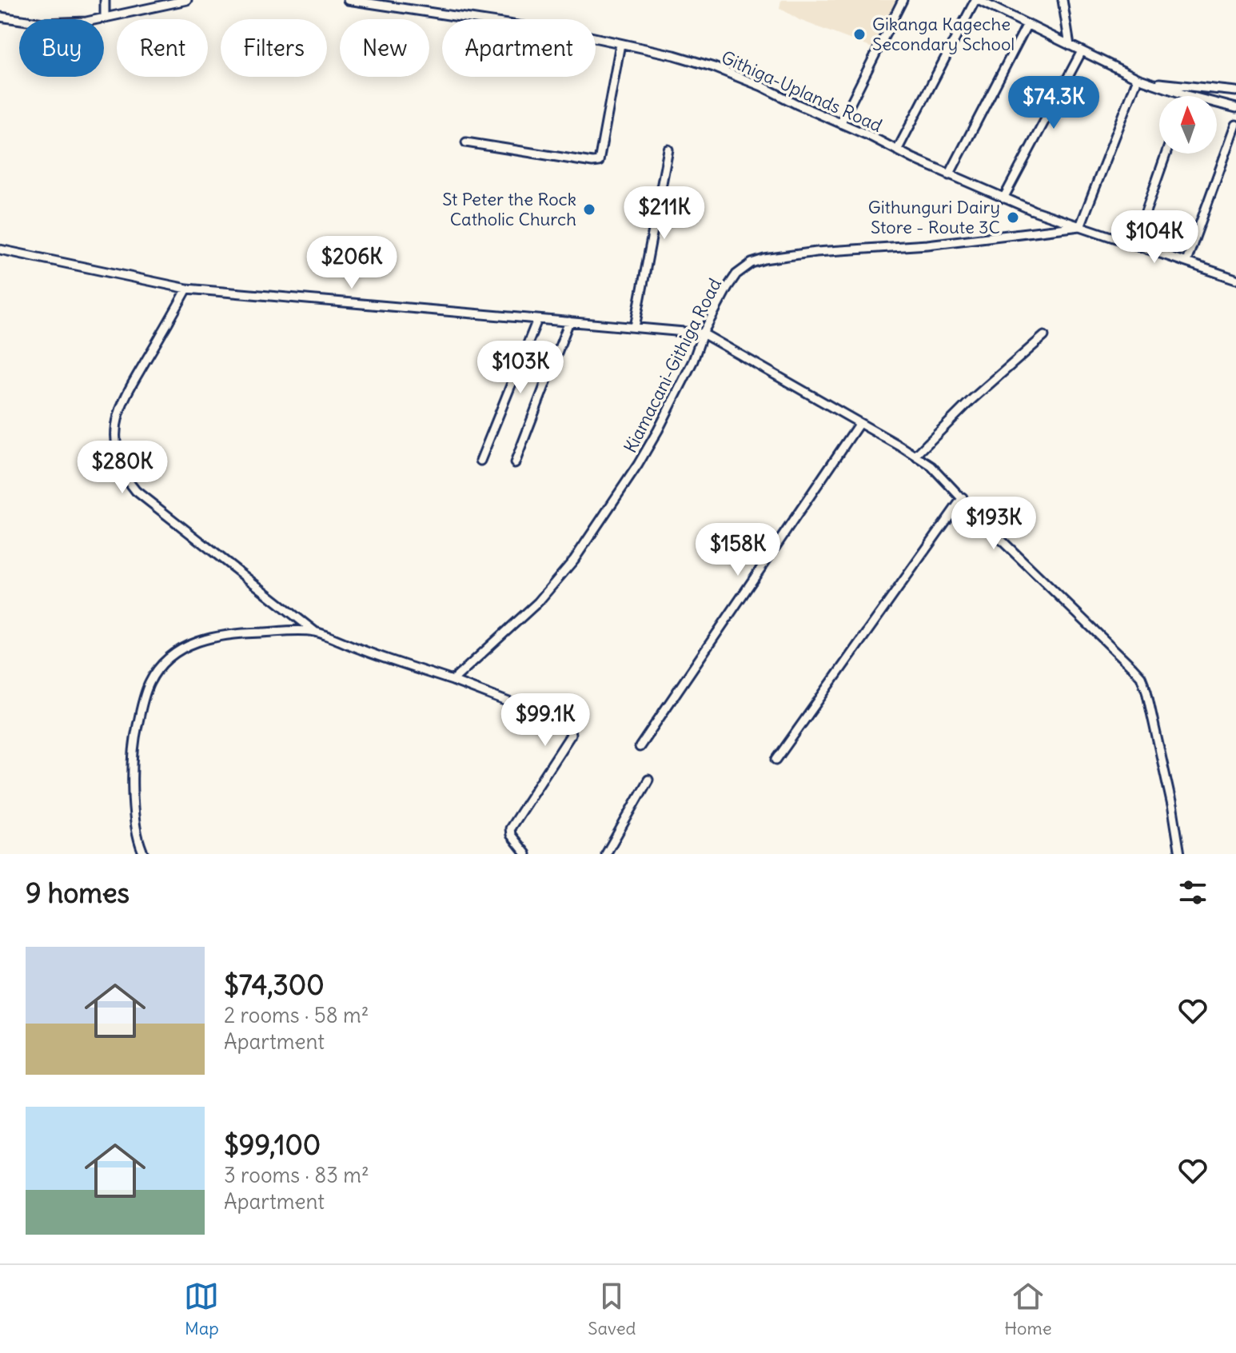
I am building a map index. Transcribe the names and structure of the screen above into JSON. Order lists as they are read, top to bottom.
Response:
{
  "streets": {
    "street": ["Githiga-Uplands Road", "Kiamacani-Githiga Road"]
  },
  "crossings": [
    ["Githiga-Uplands Road", "Kiamacani-Githiga Road"]
  ],
  "places": ["Gikanga Kageche Secondary School", "St Peter the Rock Catholic Church", "Githunguri Dairy Store - Route 3C"],
  "north": "top",
  "page": {
    "chip": [
      "Buy",
      "Rent",
      "Filters",
      "New",
      "Apartment"
    ],
    "price": [
      "$74.3K",
      "$211K",
      "$104K",
      "$206K",
      "$103K",
      "$280K",
      "$193K",
      "$158K",
      "$99.1K"
    ],
    "heading": "9 homes",
    "list": [
      {
        "name": "$74,300",
        "note": "2 rooms · 58 m² · Apartment"
      },
      {
        "name": "$99,100",
        "note": "3 rooms · 83 m² · Apartment"
      }
    ],
    "tabs": ["Map", "Saved", "Home"]
  }
}
